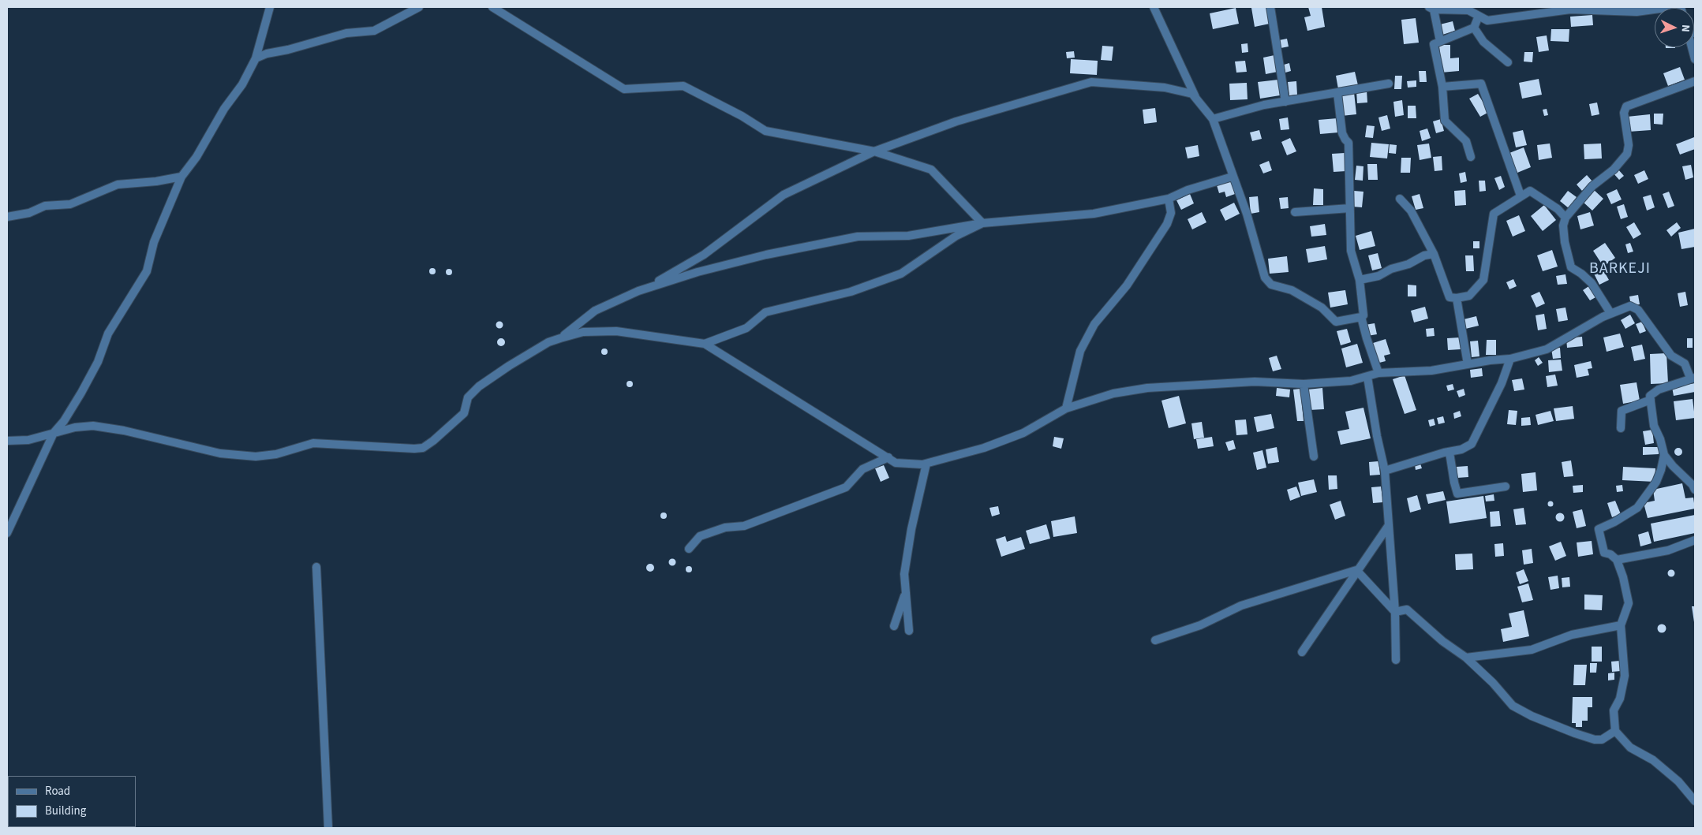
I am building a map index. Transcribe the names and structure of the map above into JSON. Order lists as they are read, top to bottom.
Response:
{
  "districts": ["BARKEJI"],
  "legend": ["Road", "Building"],
  "north": "right"
}
